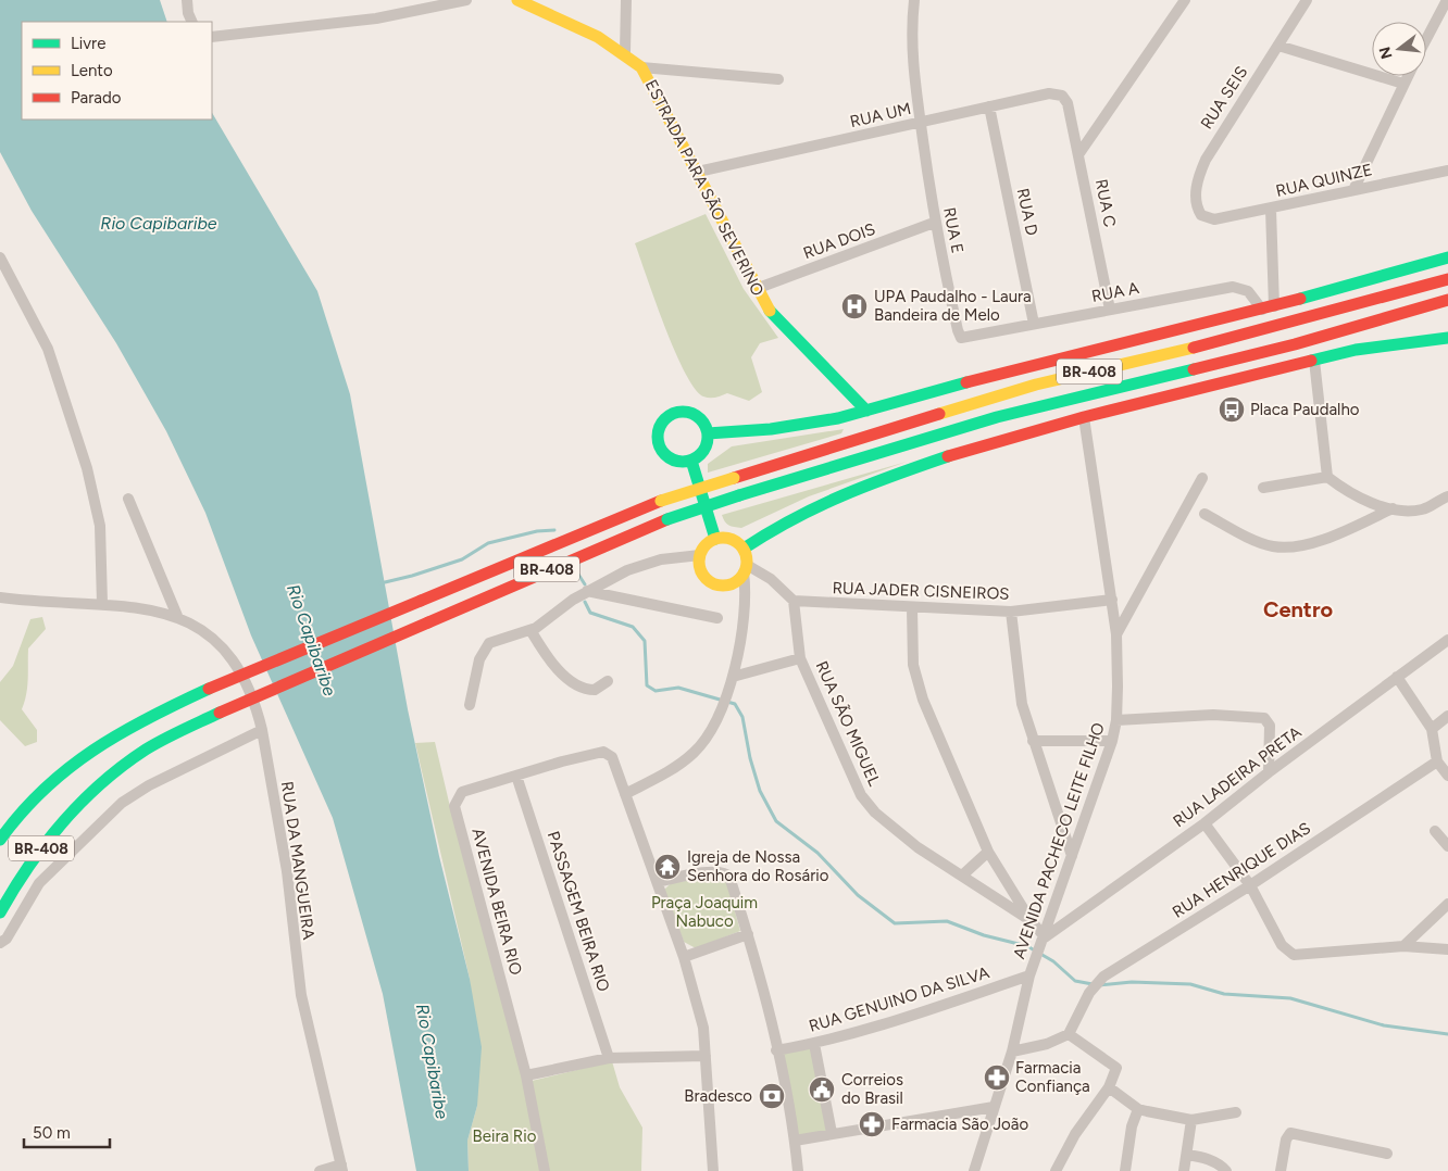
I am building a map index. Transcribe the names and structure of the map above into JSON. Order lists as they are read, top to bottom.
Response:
{
  "streets": {
    "main road": ["ESTRADA PARA SÃO SEVERINO", "BR-408"],
    "street": [
      "RUA SEIS",
      "RUA UM",
      "RUA QUINZE",
      "RUA C",
      "RUA D",
      "RUA E",
      "RUA DOIS",
      "RUA A",
      "RUA JADER CISNEIROS",
      "RUA SÃO MIGUEL",
      "RUA LADEIRA PRETA",
      "AVENIDA PACHECO LEITE FILHO",
      "RUA DA MANGUEIRA",
      "RUA HENRIQUE DIAS",
      "AVENIDA BEIRA RIO",
      "PASSAGEM BEIRA RIO",
      "RUA GENUINO DA SILVA"
    ]
  },
  "crossings": [
    ["RUA SEIS", "RUA QUINZE"],
    ["RUA UM", "ESTRADA PARA SÃO SEVERINO"],
    ["RUA UM", "RUA C"],
    ["RUA UM", "RUA D"],
    ["RUA UM", "RUA E"],
    ["ESTRADA PARA SÃO SEVERINO", "RUA DOIS"],
    ["RUA C", "RUA A"],
    ["RUA D", "RUA A"],
    ["RUA E", "RUA DOIS"],
    ["RUA E", "RUA A"],
    ["RUA JADER CISNEIROS", "RUA SÃO MIGUEL"],
    ["RUA JADER CISNEIROS", "AVENIDA PACHECO LEITE FILHO"],
    ["RUA SÃO MIGUEL", "RUA LADEIRA PRETA"],
    ["RUA SÃO MIGUEL", "AVENIDA PACHECO LEITE FILHO"],
    ["RUA LADEIRA PRETA", "AVENIDA PACHECO LEITE FILHO"],
    ["AVENIDA PACHECO LEITE FILHO", "RUA GENUINO DA SILVA"],
    ["AVENIDA BEIRA RIO", "PASSAGEM BEIRA RIO"]
  ],
  "districts": ["Centro"],
  "water": ["Rio Capibaribe"],
  "parks": ["Praça Joaquim Nabuco", "Beira Rio"],
  "places": {
    "hospital": ["UPA Paudalho - Laura Bandeira de Melo"],
    "bus stop": ["Placa Paudalho"],
    "temple": ["Igreja de Nossa Senhora do Rosário"],
    "pharmacy": ["Farmacia Confiança", "Farmacia São João"],
    "public building": ["Correios do Brasil"],
    "bank": ["Bradesco"]
  },
  "legend": ["Livre", "Lento", "Parado"],
  "scale_bar": "50 m",
  "north": "left"
}
